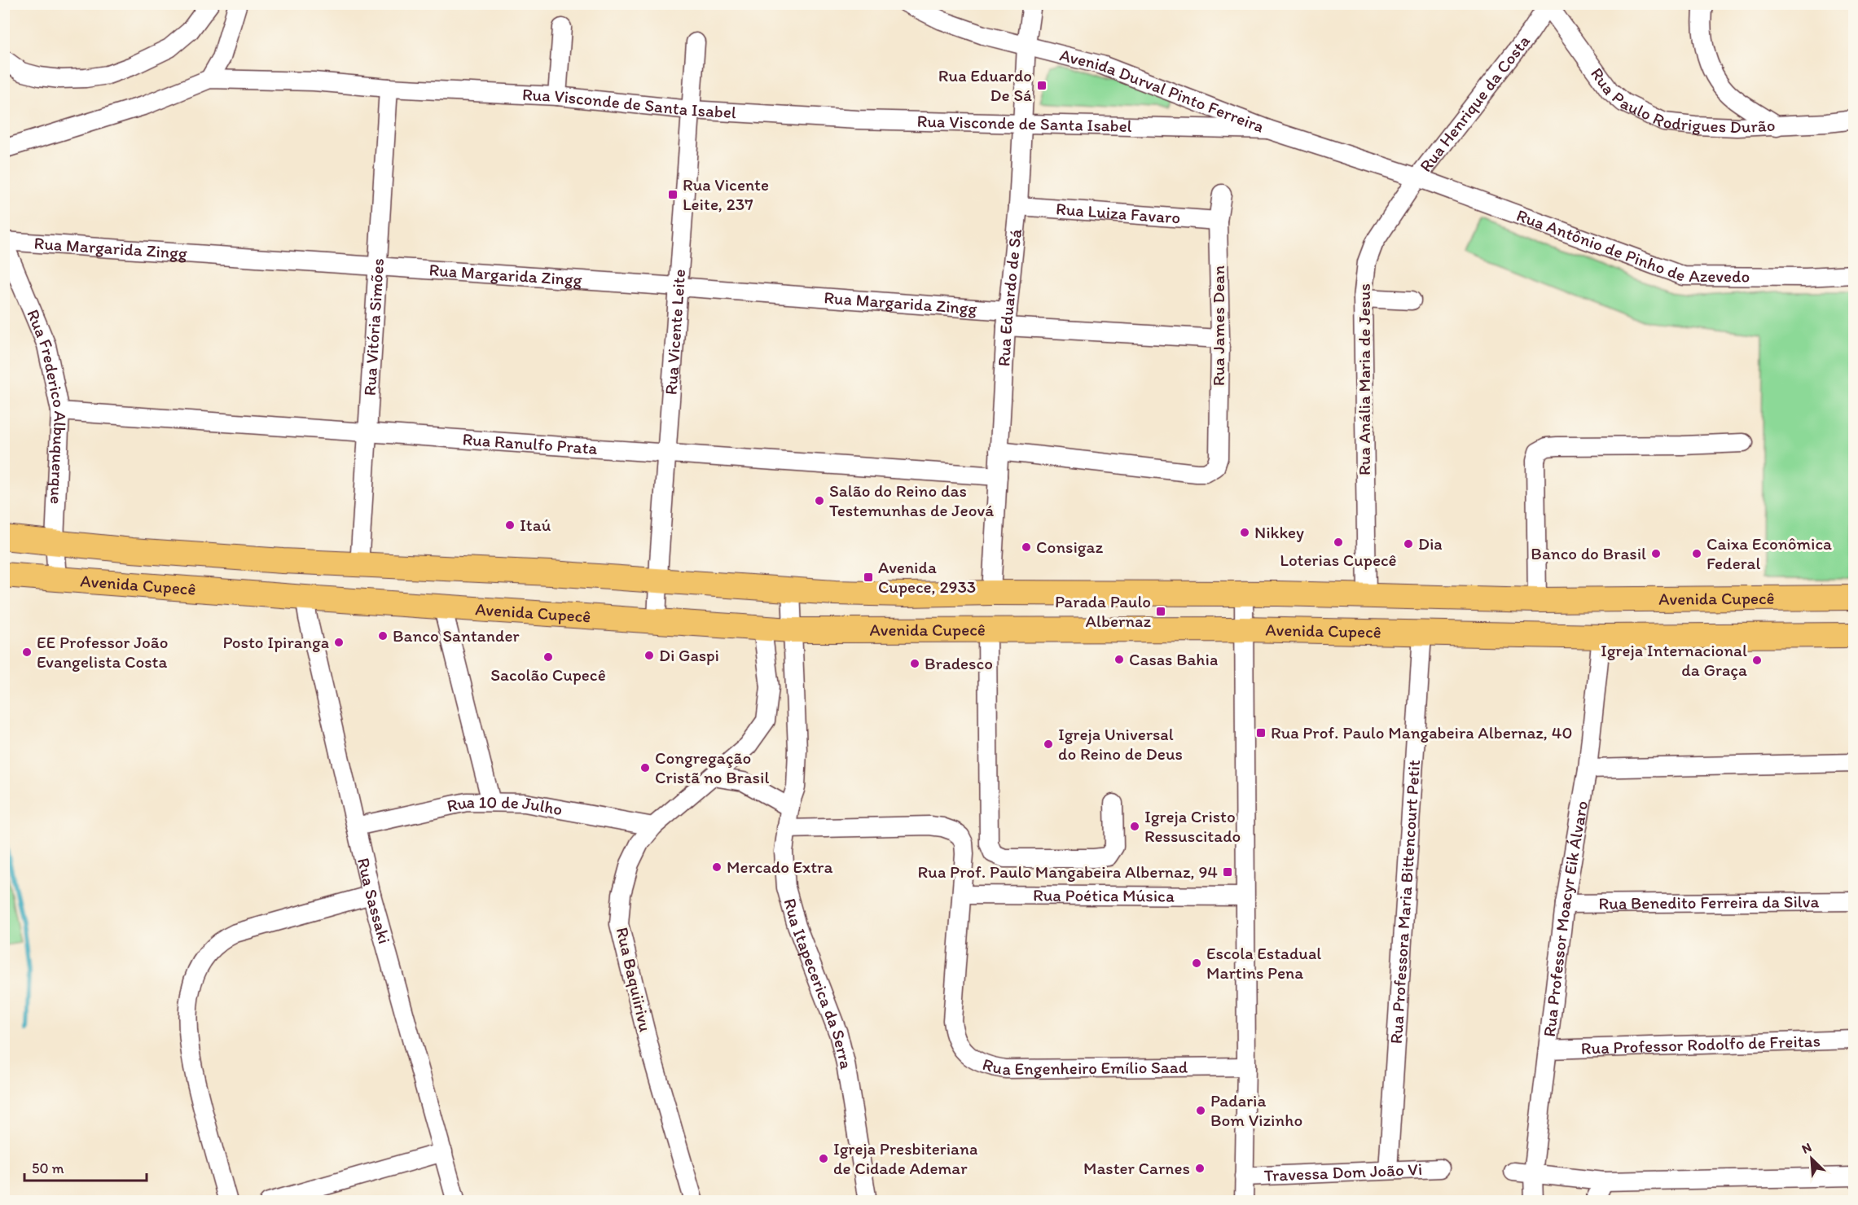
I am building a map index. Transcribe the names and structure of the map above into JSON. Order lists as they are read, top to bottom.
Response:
{
  "streets": {
    "main road": ["Avenida Cupecê"],
    "street": [
      "Avenida Durval Pinto Ferreira",
      "Rua Paulo Rodrigues Durão",
      "Rua Henrique da Costa",
      "Rua Visconde de Santa Isabel",
      "Rua Luiza Favaro",
      "Rua Antônio de Pinho de Azevedo",
      "Rua Margarida Zingg",
      "Rua Eduardo de Sá",
      "Rua James Dean",
      "Rua Vitória Simões",
      "Rua Vicente Leite",
      "Rua Anália Maria de Jesus",
      "Rua Frederico Albuquerque",
      "Rua Ranulfo Prata",
      "Rua 10 de Julho",
      "Rua Poética Música",
      "Rua Sassaki",
      "Rua Professora Maria Bittencourt Petit",
      "Rua Benedito Ferreira da Silva",
      "Rua Professor Moacyr Eik Álvaro",
      "Rua Baquiirivu",
      "Rua Itapecerica da Serra",
      "Rua Professor Rodolfo de Freitas",
      "Rua Engenheiro Emílio Saad",
      "Travessa Dom João Vi"
    ]
  },
  "crossings": [
    ["Avenida Durval Pinto Ferreira", "Rua Henrique da Costa"],
    ["Avenida Durval Pinto Ferreira", "Rua Visconde de Santa Isabel"],
    ["Avenida Durval Pinto Ferreira", "Rua Antônio de Pinho de Azevedo"],
    ["Avenida Durval Pinto Ferreira", "Rua Eduardo de Sá"],
    ["Avenida Durval Pinto Ferreira", "Rua Anália Maria de Jesus"],
    ["Rua Paulo Rodrigues Durão", "Rua Henrique da Costa"],
    ["Rua Henrique da Costa", "Rua Antônio de Pinho de Azevedo"],
    ["Rua Henrique da Costa", "Rua Anália Maria de Jesus"],
    ["Rua Visconde de Santa Isabel", "Rua Eduardo de Sá"],
    ["Rua Visconde de Santa Isabel", "Rua Vitória Simões"],
    ["Rua Visconde de Santa Isabel", "Rua Vicente Leite"],
    ["Rua Luiza Favaro", "Rua Eduardo de Sá"],
    ["Rua Luiza Favaro", "Rua James Dean"],
    ["Rua Antônio de Pinho de Azevedo", "Rua Anália Maria de Jesus"],
    ["Rua Margarida Zingg", "Rua Eduardo de Sá"],
    ["Rua Margarida Zingg", "Rua James Dean"],
    ["Rua Margarida Zingg", "Rua Vitória Simões"],
    ["Rua Margarida Zingg", "Rua Vicente Leite"],
    ["Rua Margarida Zingg", "Rua Frederico Albuquerque"],
    ["Rua Eduardo de Sá", "Rua James Dean"],
    ["Rua Eduardo de Sá", "Rua Ranulfo Prata"],
    ["Rua Eduardo de Sá", "Avenida Cupecê"],
    ["Rua Vitória Simões", "Rua Ranulfo Prata"],
    ["Rua Vitória Simões", "Avenida Cupecê"],
    ["Rua Vicente Leite", "Rua Ranulfo Prata"],
    ["Rua Vicente Leite", "Avenida Cupecê"],
    ["Rua Anália Maria de Jesus", "Avenida Cupecê"],
    ["Rua Frederico Albuquerque", "Rua Ranulfo Prata"],
    ["Rua Frederico Albuquerque", "Avenida Cupecê"],
    ["Avenida Cupecê", "Rua Sassaki"],
    ["Avenida Cupecê", "Rua Professora Maria Bittencourt Petit"],
    ["Avenida Cupecê", "Rua Professor Moacyr Eik Álvaro"],
    ["Avenida Cupecê", "Rua Baquiirivu"],
    ["Avenida Cupecê", "Rua Itapecerica da Serra"],
    ["Rua 10 de Julho", "Rua Sassaki"],
    ["Rua 10 de Julho", "Rua Baquiirivu"],
    ["Rua Poética Música", "Rua Engenheiro Emílio Saad"],
    ["Rua Professora Maria Bittencourt Petit", "Travessa Dom João Vi"],
    ["Rua Benedito Ferreira da Silva", "Rua Professor Moacyr Eik Álvaro"],
    ["Rua Professor Moacyr Eik Álvaro", "Rua Professor Rodolfo de Freitas"],
    ["Rua Itapecerica da Serra", "Rua Engenheiro Emílio Saad"]
  ],
  "places": {
    "transit": [
      "Rua Eduardo De Sá",
      "Rua Vicente Leite, 237",
      "Avenida Cupece, 2933",
      "Parada Paulo Albernaz",
      "Rua Prof. Paulo Mangabeira Albernaz, 40",
      "Rua Prof. Paulo Mangabeira Albernaz, 94"
    ],
    "other": [
      "Salão do Reino das Testemunhas de Jeová",
      "Itaú",
      "Nikkey",
      "Loterias Cupecê",
      "Dia",
      "Consigaz",
      "Banco do Brasil",
      "Caixa Econômica Federal",
      "Banco Santander",
      "Posto Ipiranga",
      "EE Professor João Evangelista Costa",
      "Di Gaspi",
      "Sacolão Cupecê",
      "Casas Bahia",
      "Igreja Internacional da Graça",
      "Bradesco",
      "Igreja Universal do Reino de Deus",
      "Congregação Cristã no Brasil",
      "Igreja Cristo Ressuscitado",
      "Mercado Extra",
      "Escola Estadual Martins Pena",
      "Padaria Bom Vizinho",
      "Igreja Presbiteriana de Cidade Ademar",
      "Master Carnes"
    ]
  },
  "scale_bar": "50 m",
  "north": "top left"
}
